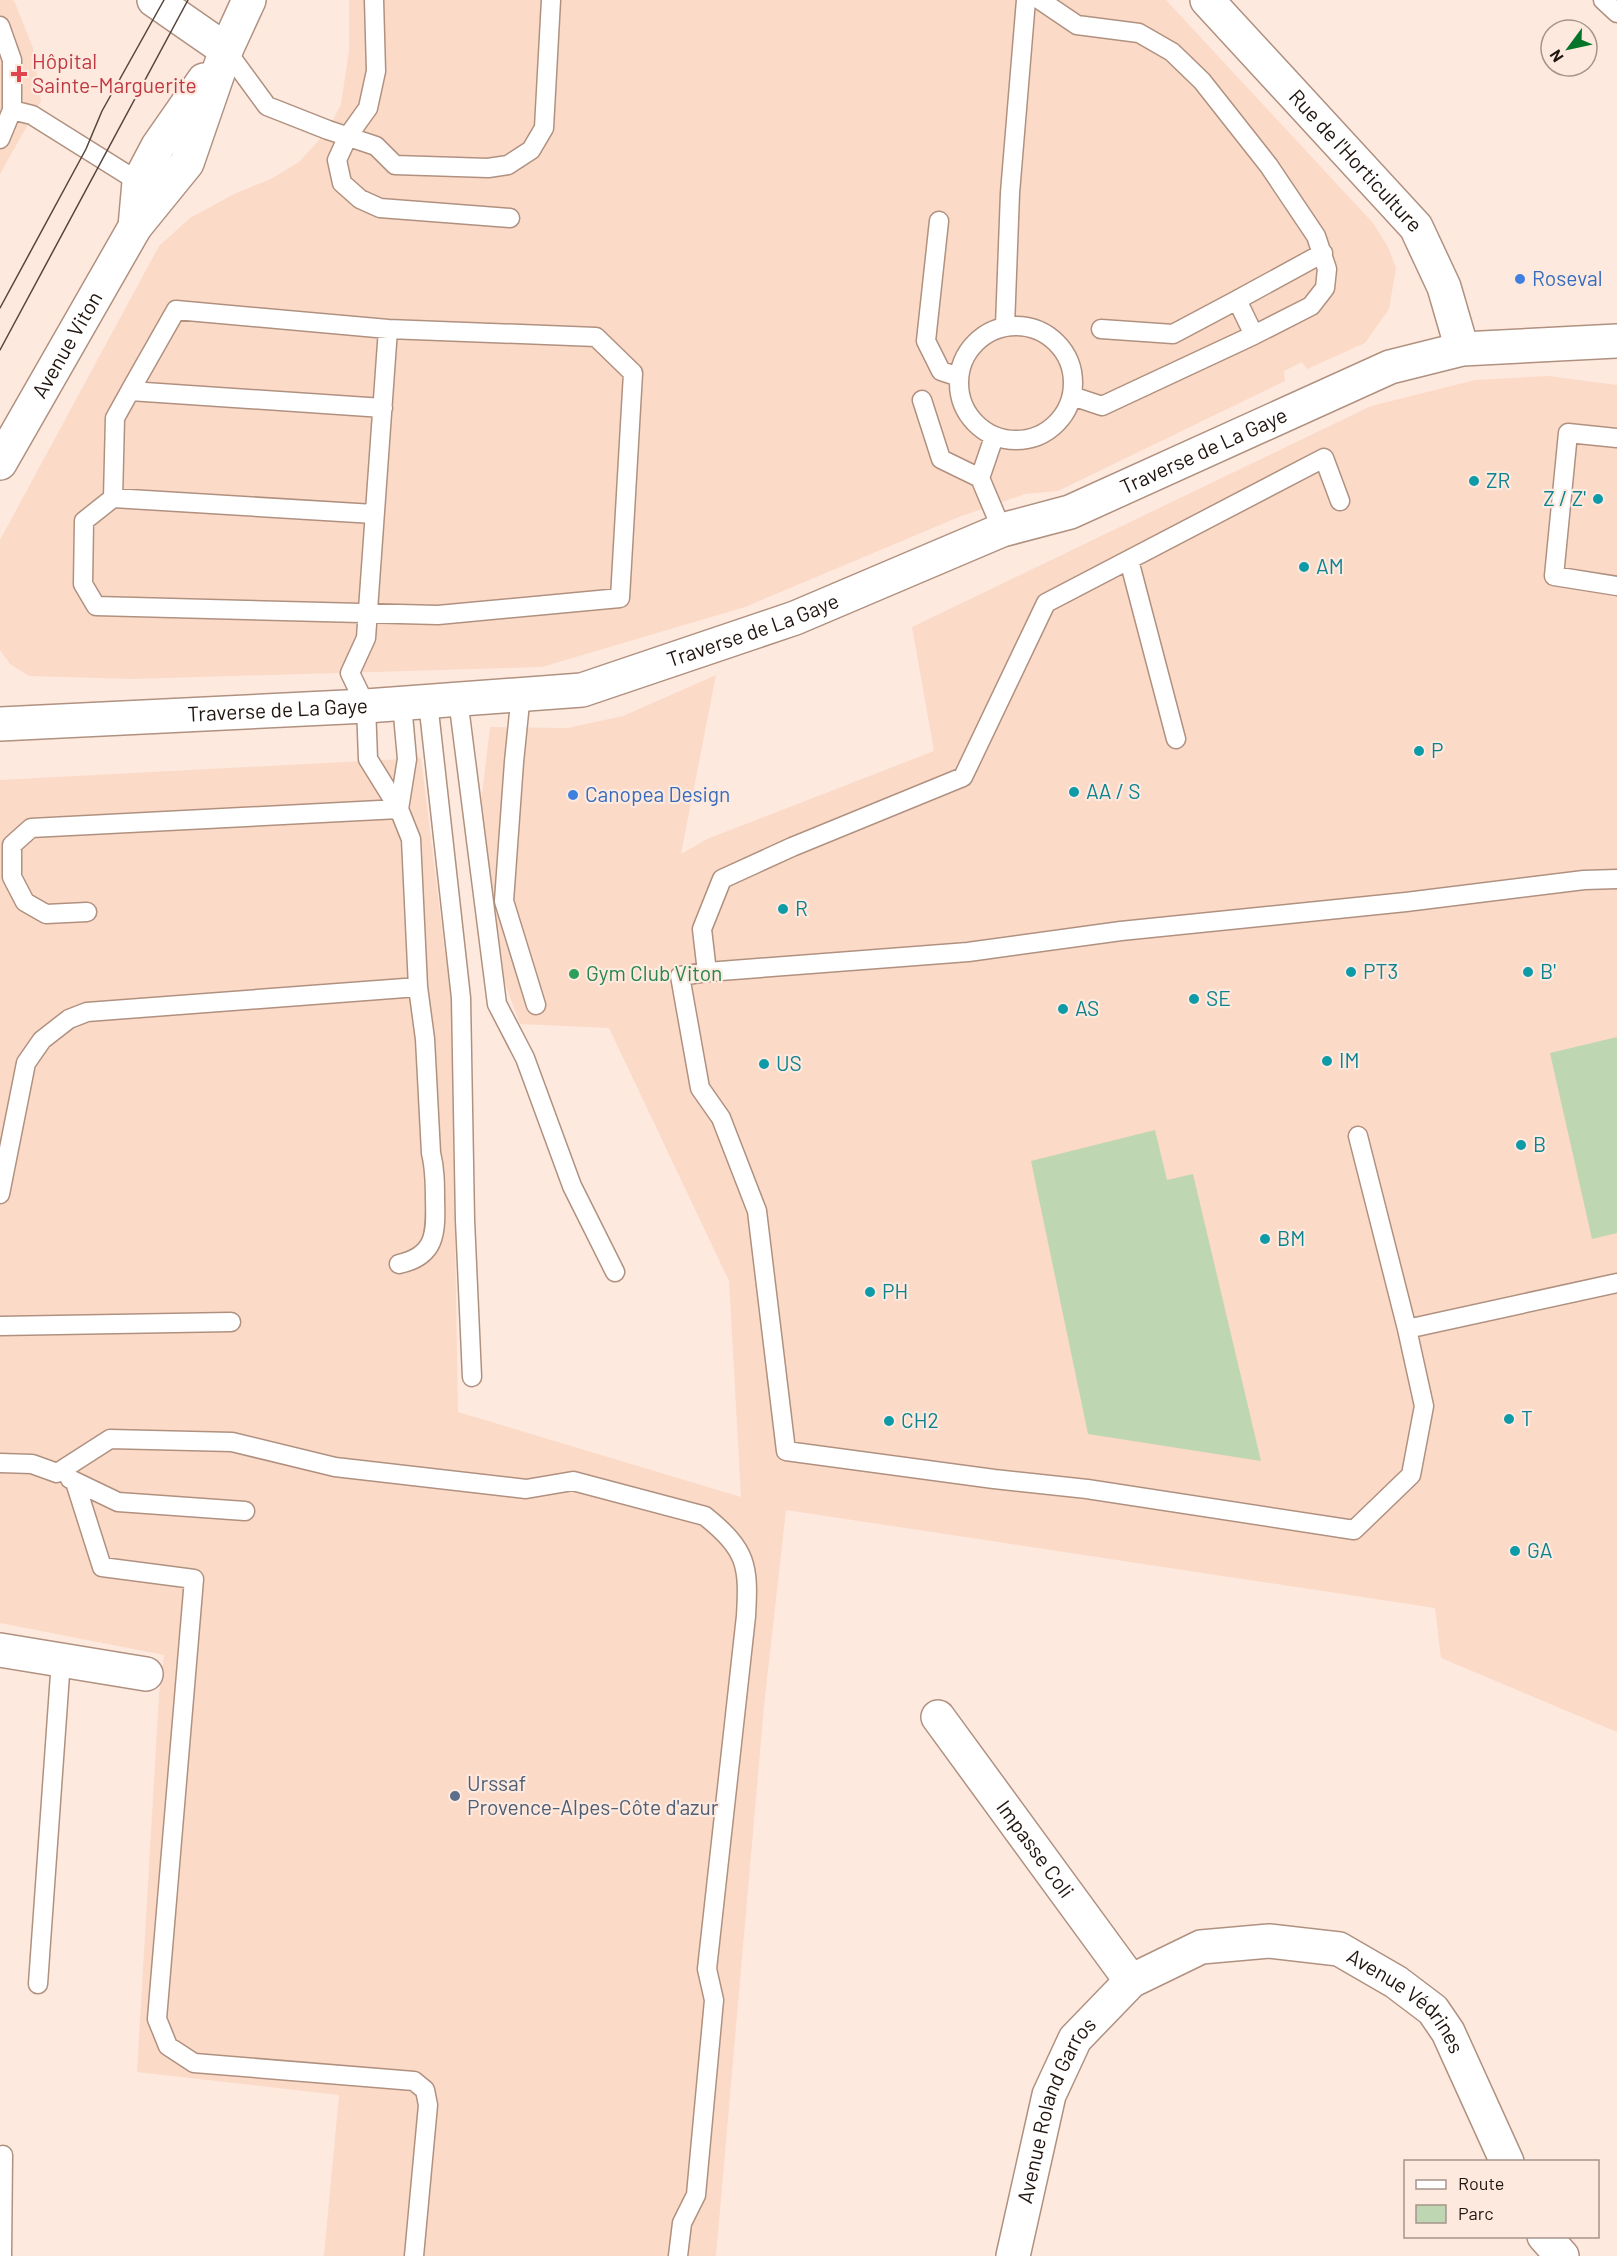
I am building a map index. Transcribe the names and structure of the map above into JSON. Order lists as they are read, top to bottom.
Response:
{
  "streets": {
    "street": [
      "Rue de l'Horticulture",
      "Avenue Viton",
      "Traverse de La Gaye",
      "Impasse Coli",
      "Avenue Védrines",
      "Avenue Roland Garros"
    ]
  },
  "crossings": [
    ["Rue de l'Horticulture", "Traverse de La Gaye"],
    ["Impasse Coli", "Avenue Védrines"],
    ["Impasse Coli", "Avenue Roland Garros"],
    ["Avenue Védrines", "Avenue Roland Garros"]
  ],
  "places": {
    "health": ["Hôpital Sainte-Marguerite"],
    "other": [
      "Roseval",
      "ZR",
      "Z / Z'",
      "AM",
      "P",
      "AA / S",
      "Canopea Design",
      "R",
      "PT3",
      "B'",
      "Gym Club Viton",
      "SE",
      "AS",
      "IM",
      "US",
      "B",
      "BM",
      "PH",
      "T",
      "CH2",
      "GA",
      "Urssaf Provence-Alpes-Côte d'azur"
    ]
  },
  "legend": ["Route", "Parc"],
  "north": "bottom left"
}
